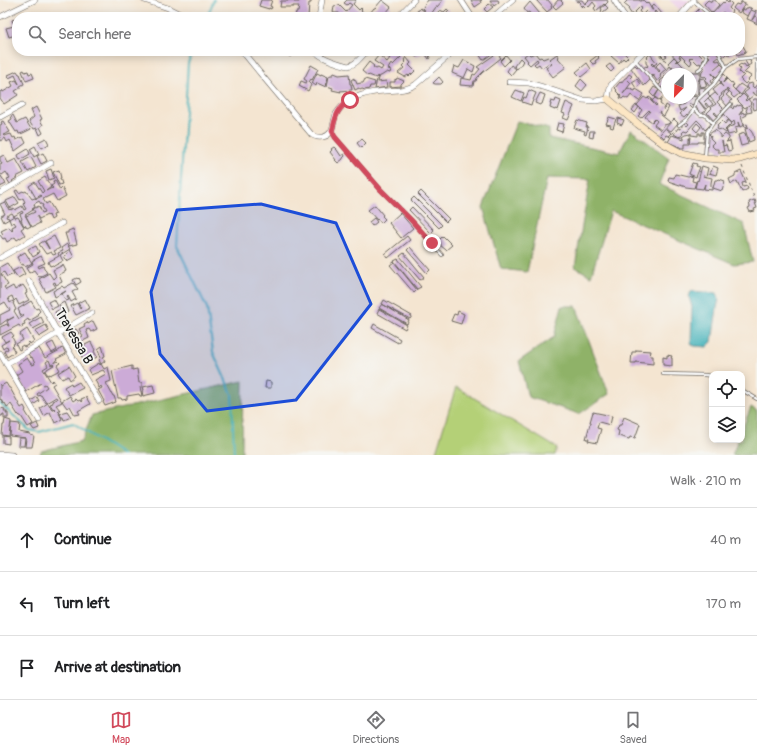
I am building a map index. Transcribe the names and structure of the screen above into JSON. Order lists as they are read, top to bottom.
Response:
{
  "streets": {
    "street": ["Travessa B"]
  },
  "north": "bottom left",
  "page": {
    "search": "Search here",
    "heading": ["3 min", "Walk · 210 m"],
    "list": [
      ["Continue", "40 m"],
      ["Turn left", "170 m"],
      "Arrive at destination"
    ],
    "nav": ["Map", "Directions", "Saved"]
  }
}
